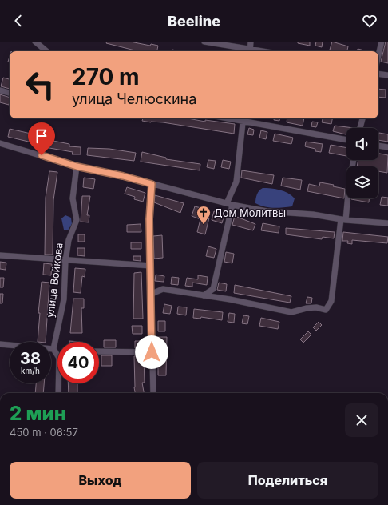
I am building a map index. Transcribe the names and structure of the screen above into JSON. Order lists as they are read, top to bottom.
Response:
{
  "streets": {
    "street": ["улица Войкова"]
  },
  "places": {
    "church": ["Дом Молитвы"]
  },
  "page": {
    "header": "Beeline",
    "turn": ["270 m", "улица Челюскина"],
    "speed": "38 km/h",
    "limit": "40",
    "heading": ["2 мин", "450 m · 06:57"],
    "buttons": ["Выход", "Поделиться"]
  }
}
